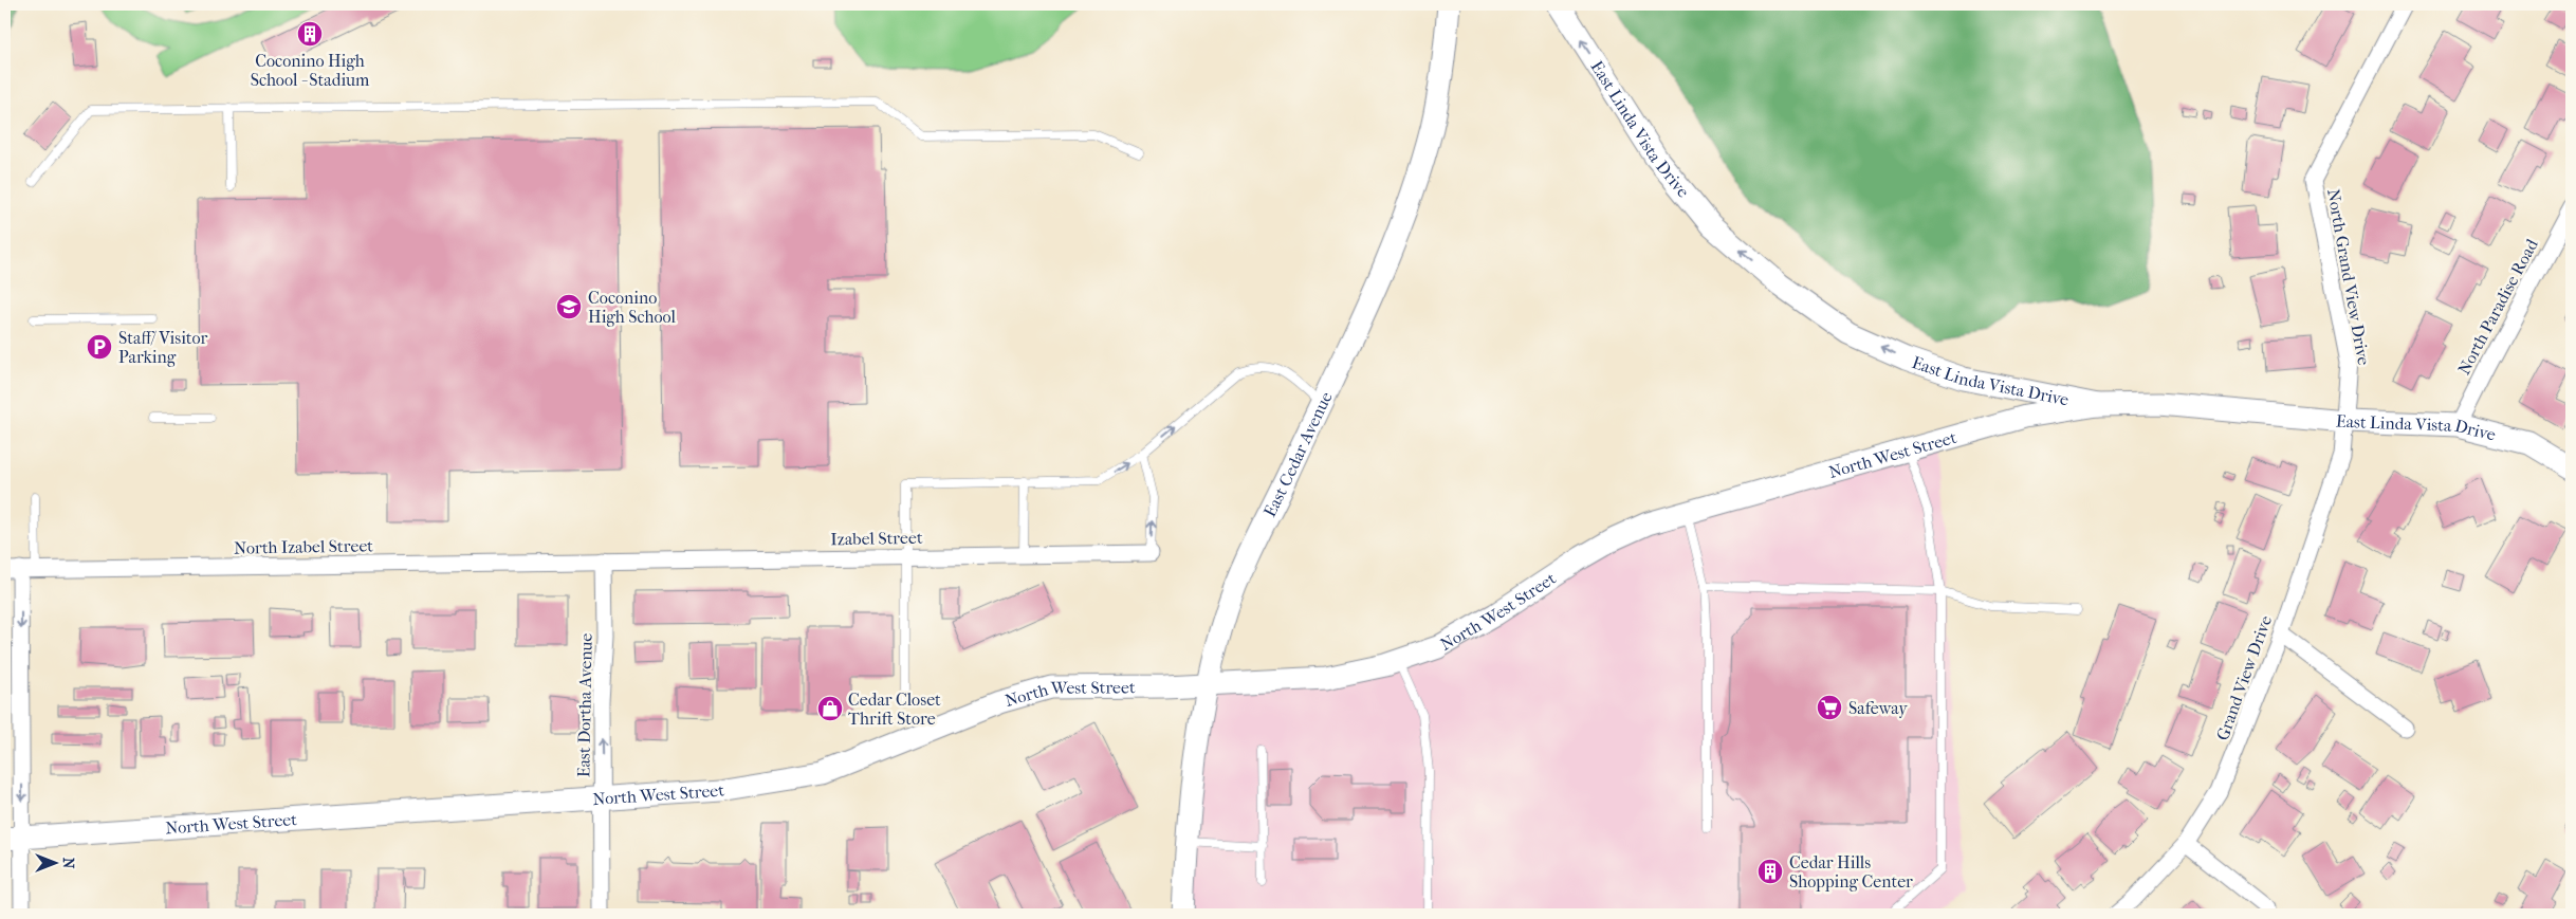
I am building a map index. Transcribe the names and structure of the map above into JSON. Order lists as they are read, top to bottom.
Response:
{
  "streets": {
    "street": [
      "East Linda Vista Drive",
      "North Grand View Drive",
      "North Paradise Road",
      "North West Street",
      "East Cedar Avenue",
      "Izabel Street",
      "North Izabel Street",
      "Grand View Drive",
      "East Dortha Avenue"
    ]
  },
  "crossings": [
    ["East Linda Vista Drive", "North Grand View Drive"],
    ["East Linda Vista Drive", "North Paradise Road"],
    ["East Linda Vista Drive", "North West Street"],
    ["East Linda Vista Drive", "Grand View Drive"],
    ["North Grand View Drive", "Grand View Drive"],
    ["North West Street", "East Cedar Avenue"],
    ["North West Street", "East Dortha Avenue"],
    ["Izabel Street", "North Izabel Street"],
    ["Izabel Street", "East Dortha Avenue"],
    ["North Izabel Street", "East Dortha Avenue"]
  ],
  "one_way": ["East Linda Vista Drive", "East Dortha Avenue"],
  "places": {
    "building": ["Coconino High School - Stadium", "Cedar Hills Shopping Center"],
    "school or university": ["Coconino High School"],
    "parking": ["Staff/ Visitor Parking"],
    "supermarket": ["Safeway"],
    "shop": ["Cedar Closet Thrift Store"]
  },
  "north": "right"
}
